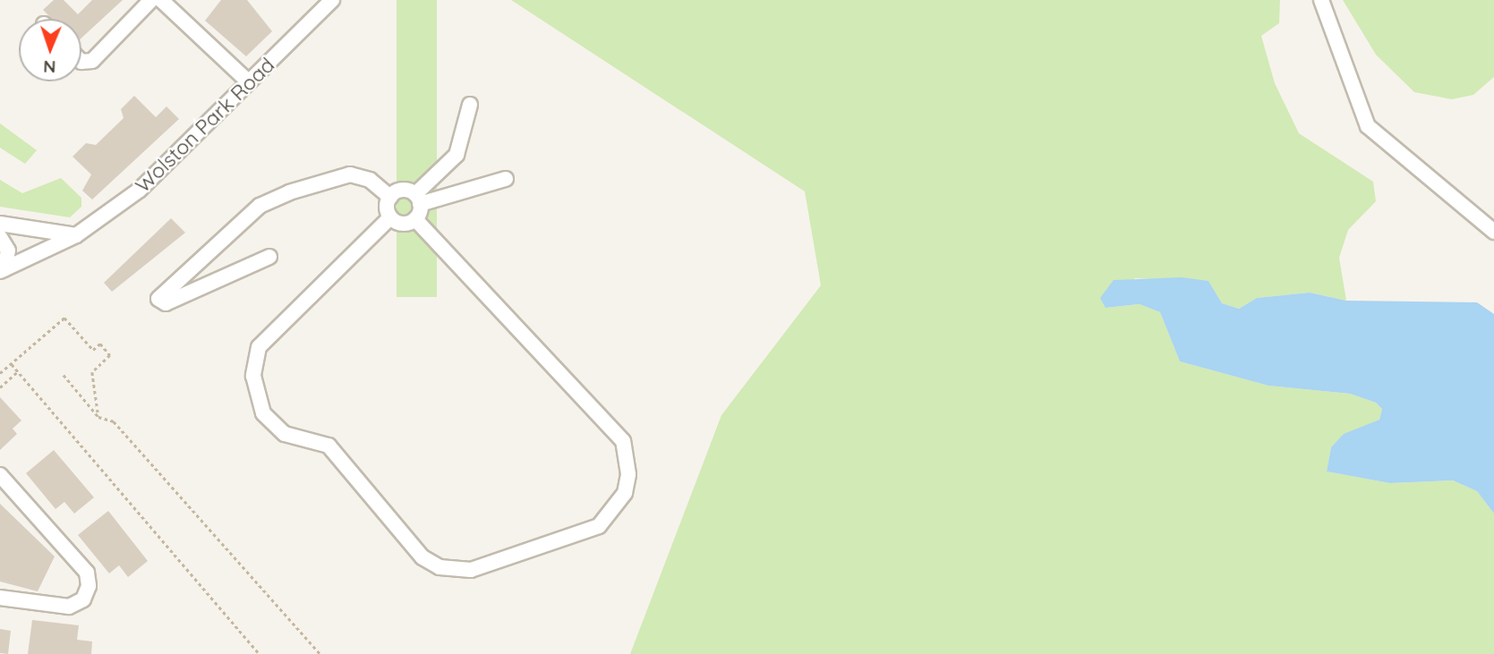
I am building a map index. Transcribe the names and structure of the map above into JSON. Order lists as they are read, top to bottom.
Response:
{
  "streets": {
    "street": ["Wolston Park Road"]
  },
  "north": "bottom"
}
